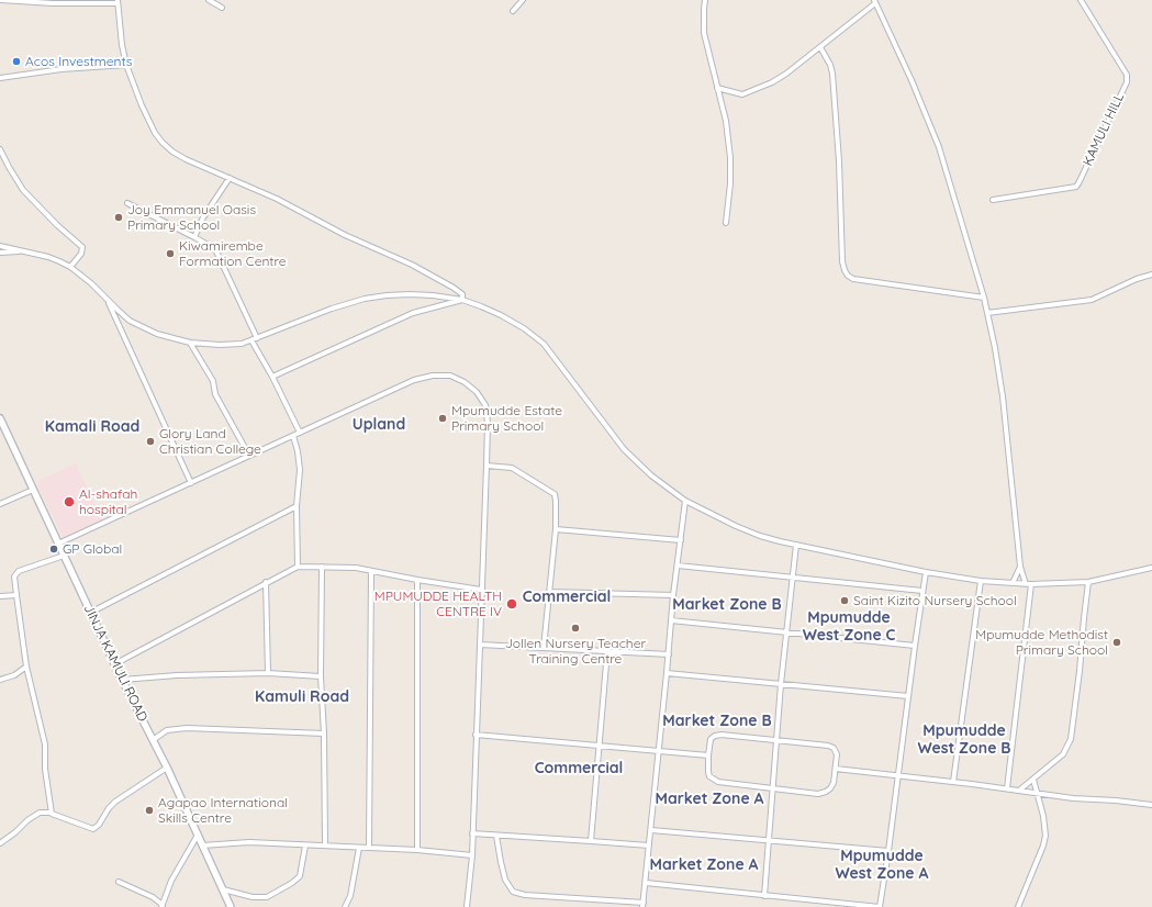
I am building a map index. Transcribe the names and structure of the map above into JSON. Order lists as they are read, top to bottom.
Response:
{
  "streets": {
    "main road": ["JINJA KAMULI ROAD"],
    "street": ["KAMULI HILL"]
  },
  "districts": [
    "Upland",
    "Kamali Road",
    "Commercial",
    "Market Zone B",
    "Mpumudde West Zone C",
    "Kamuli Road",
    "Market Zone B",
    "Mpumudde West Zone B",
    "Commercial",
    "Market Zone A",
    "Mpumudde West Zone A",
    "Market Zone A"
  ],
  "places": [
    "Acos Investments",
    "Joy Emmanuel Oasis Primary School",
    "Kiwamirembe Formation Centre",
    "Mpumudde Estate Primary School",
    "Glory Land Christian College",
    "Al-shafah hospital",
    "GP Global",
    "Saint Kizito Nursery School",
    "MPUMUDDE HEALTH CENTRE IV",
    "Jollen Nursery Teacher Training Centre",
    "Mpumudde Methodist Primary School",
    "Agapao International Skills Centre"
  ]
}
